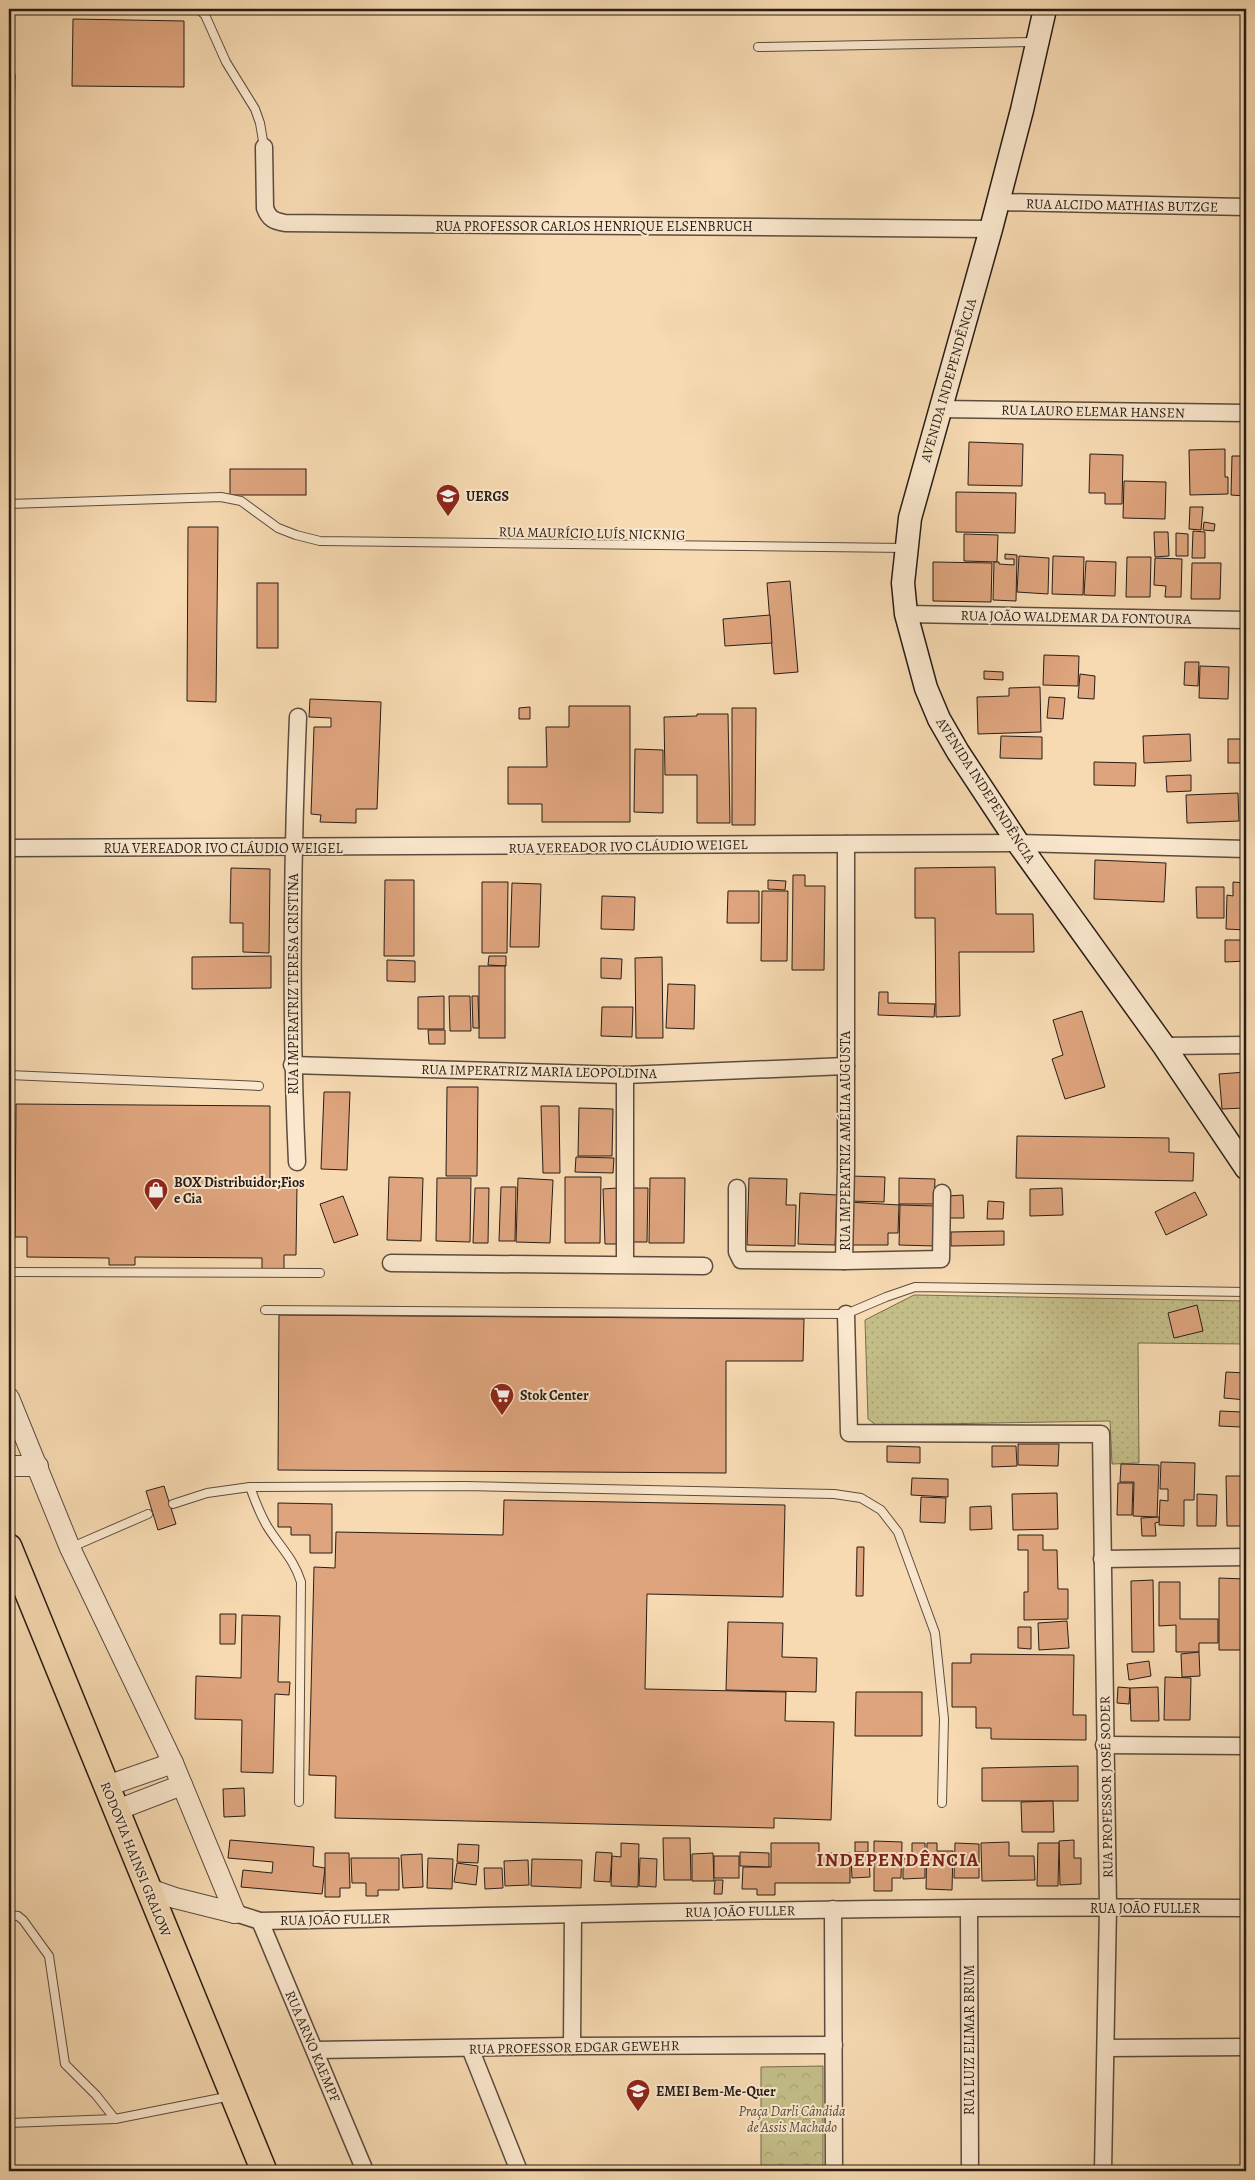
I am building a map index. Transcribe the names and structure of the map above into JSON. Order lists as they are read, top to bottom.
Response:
{
  "streets": {
    "main road": ["AVENIDA INDEPENDÊNCIA", "RODOVIA HAINSI GRALOW"],
    "street": [
      "RUA ALCIDO MATHIAS BUTZGE",
      "RUA PROFESSOR CARLOS HENRIQUE ELSENBRUCH",
      "RUA LAURO ELEMAR HANSEN",
      "RUA JOÃO WALDEMAR DA FONTOURA",
      "RUA VEREADOR IVO CLÁUDIO WEIGEL",
      "RUA IMPERATRIZ TERESA CRISTINA",
      "RUA IMPERATRIZ MARIA LEOPOLDINA",
      "RUA IMPERATRIZ AMÉLIA AUGUSTA",
      "RUA PROFESSOR JOSÉ SODER",
      "RUA JOÃO FULLER",
      "RUA LUIZ ELIMAR BRUM",
      "RUA ARNO KAEMPF",
      "RUA PROFESSOR EDGAR GEWEHR"
    ],
    "lane": ["RUA MAURÍCIO LUÍS NICKNIG"]
  },
  "crossings": [
    ["RUA ALCIDO MATHIAS BUTZGE", "AVENIDA INDEPENDÊNCIA"],
    ["RUA PROFESSOR CARLOS HENRIQUE ELSENBRUCH", "AVENIDA INDEPENDÊNCIA"],
    ["AVENIDA INDEPENDÊNCIA", "RUA LAURO ELEMAR HANSEN"],
    ["AVENIDA INDEPENDÊNCIA", "RUA MAURÍCIO LUÍS NICKNIG"],
    ["AVENIDA INDEPENDÊNCIA", "RUA JOÃO WALDEMAR DA FONTOURA"],
    ["AVENIDA INDEPENDÊNCIA", "RUA VEREADOR IVO CLÁUDIO WEIGEL"],
    ["RUA VEREADOR IVO CLÁUDIO WEIGEL", "RUA IMPERATRIZ TERESA CRISTINA"],
    ["RUA VEREADOR IVO CLÁUDIO WEIGEL", "RUA IMPERATRIZ AMÉLIA AUGUSTA"],
    ["RUA IMPERATRIZ TERESA CRISTINA", "RUA IMPERATRIZ MARIA LEOPOLDINA"],
    ["RUA IMPERATRIZ MARIA LEOPOLDINA", "RUA IMPERATRIZ AMÉLIA AUGUSTA"],
    ["RUA PROFESSOR JOSÉ SODER", "RUA JOÃO FULLER"],
    ["RUA JOÃO FULLER", "RUA LUIZ ELIMAR BRUM"],
    ["RUA JOÃO FULLER", "RUA ARNO KAEMPF"],
    ["RUA ARNO KAEMPF", "RUA PROFESSOR EDGAR GEWEHR"]
  ],
  "districts": ["INDEPENDÊNCIA"],
  "parks": ["Praça Darli Cândida de Assis Machado"],
  "places": {
    "school or university": ["UERGS", "EMEI Bem-Me-Quer"],
    "shop": ["BOX Distribuidor;Fios e Cia"],
    "supermarket": ["Stok Center"]
  }
}
